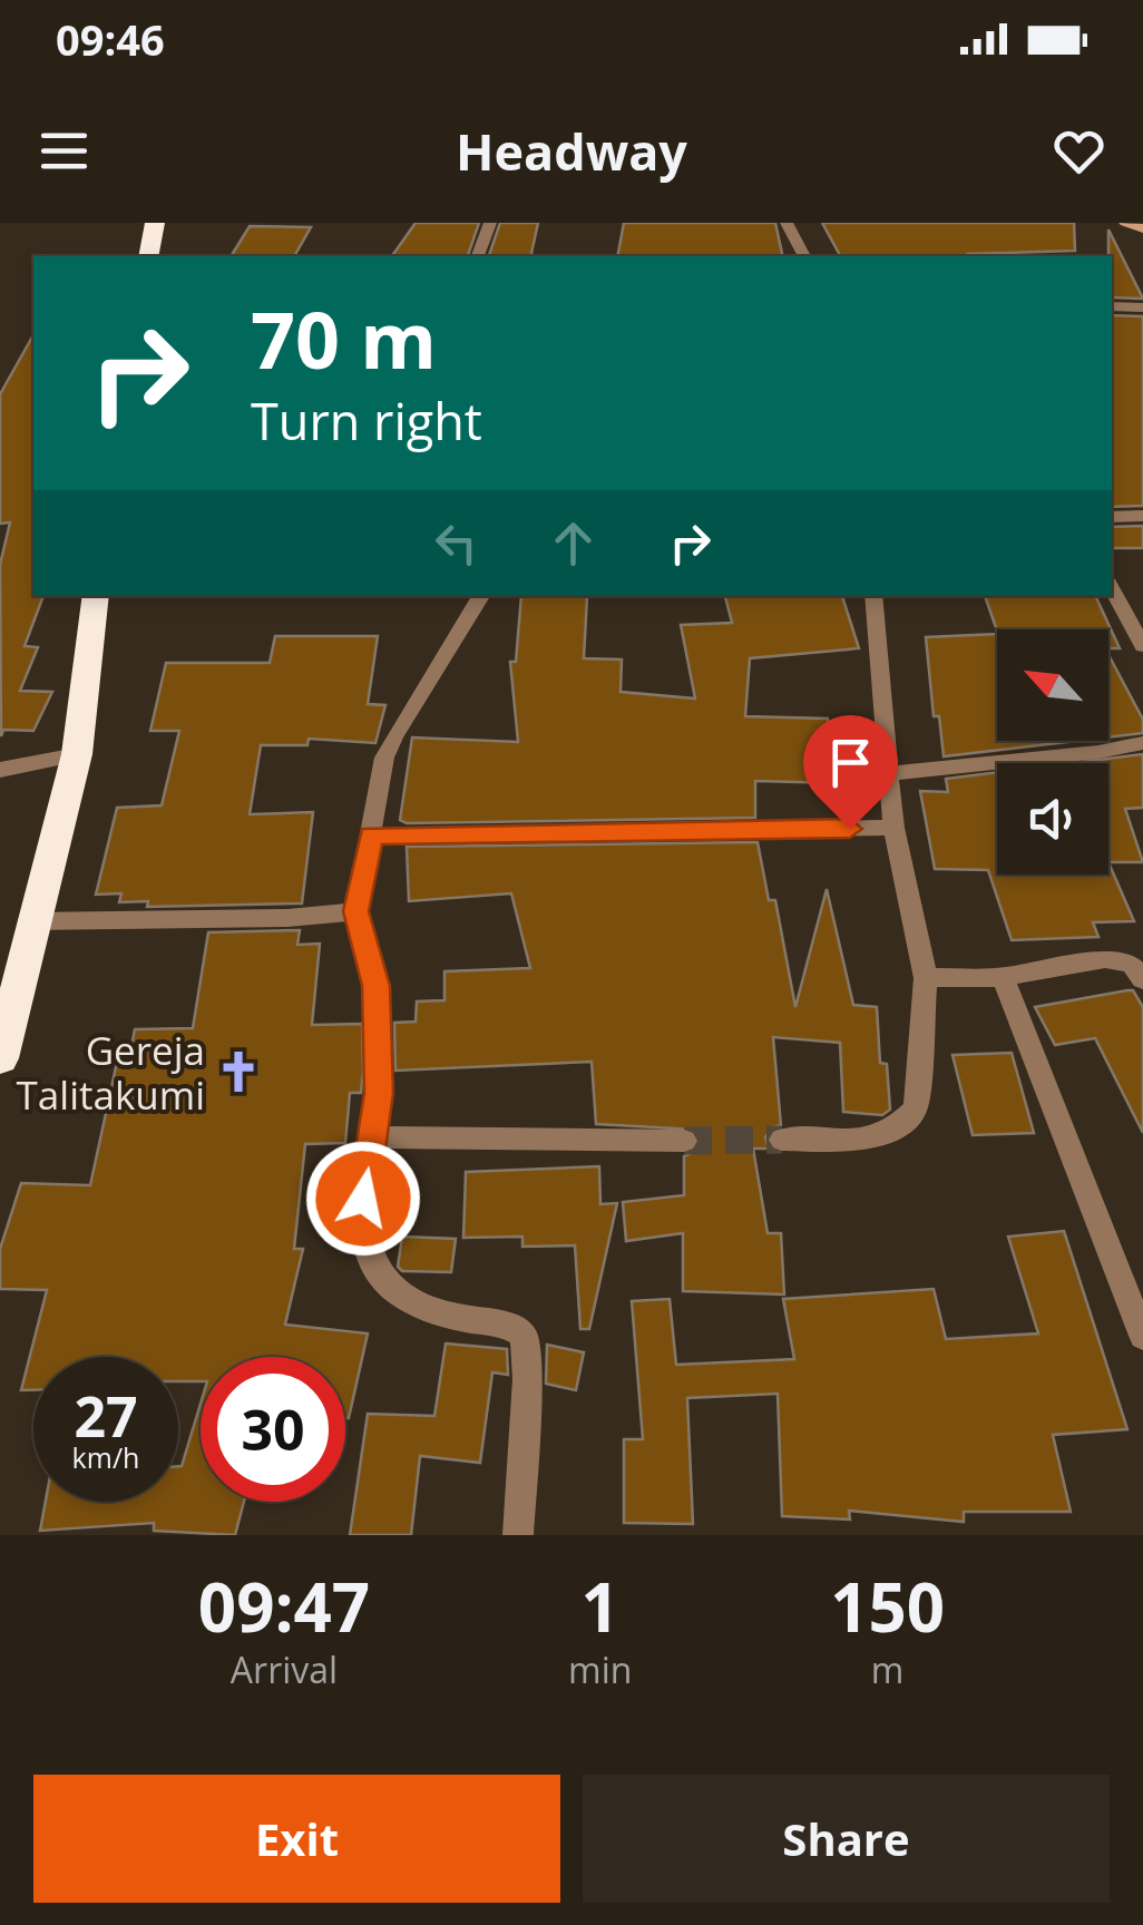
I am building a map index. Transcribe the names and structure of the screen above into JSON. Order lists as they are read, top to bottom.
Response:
{
  "places": {
    "church": ["Gereja Talitakumi"]
  },
  "north": "top left",
  "page": {
    "status": "09:46",
    "header": "Headway",
    "turn": ["70 m", "Turn right"],
    "speed": "27 km/h",
    "limit": "30",
    "eta": [
      "09:47",
      "Arrival",
      "1",
      "min",
      "150",
      "m"
    ],
    "buttons": ["Exit", "Share"]
  }
}
